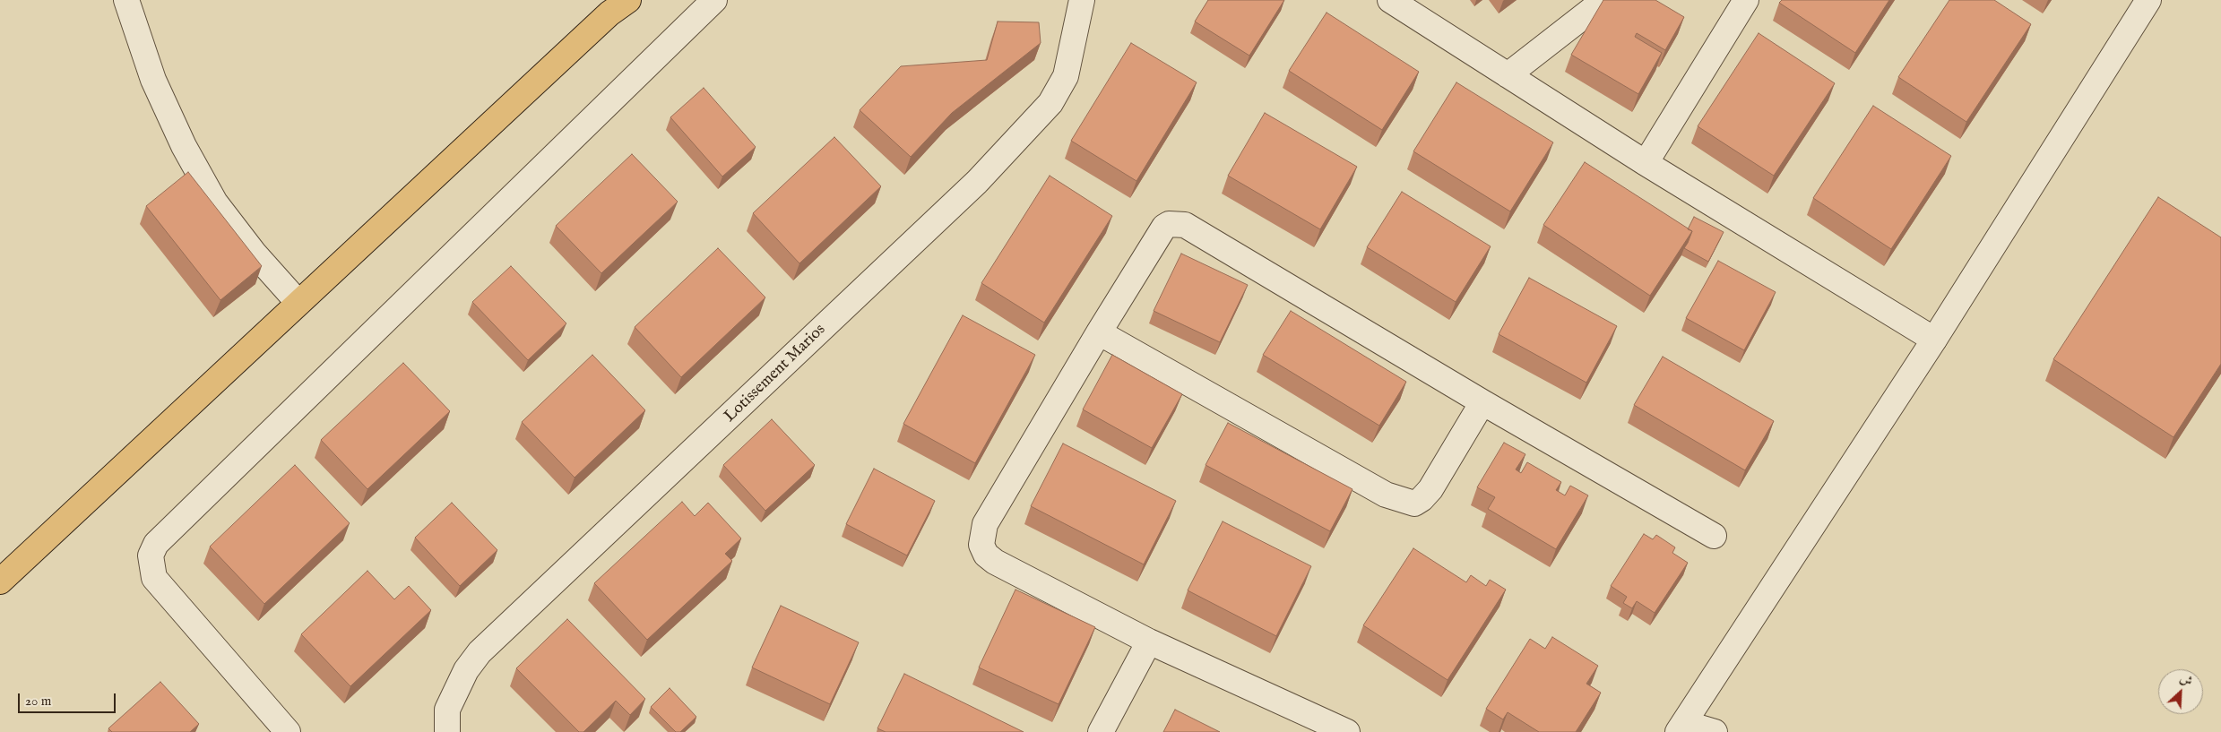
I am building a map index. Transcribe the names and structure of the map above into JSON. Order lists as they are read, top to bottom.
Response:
{
  "streets": {
    "street": ["Lotissement Marios"]
  },
  "scale_bar": "20 m",
  "north": "top right"
}
